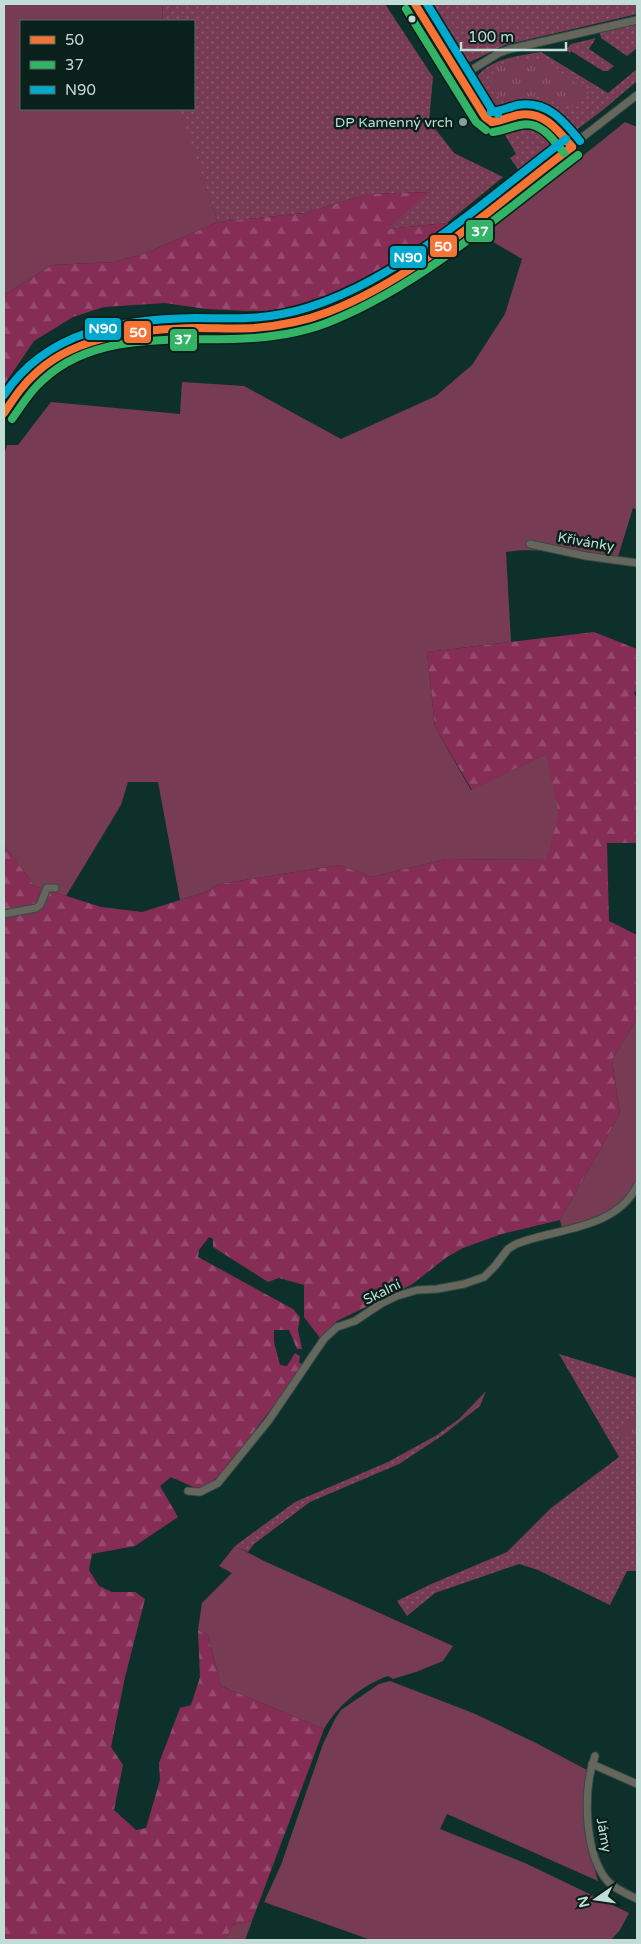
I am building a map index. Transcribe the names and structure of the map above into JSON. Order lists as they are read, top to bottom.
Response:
{
  "streets": {
    "street": ["Křivánky", "Skalní", "Jámy"]
  },
  "places": ["DP Kamenný vrch"],
  "lines": ["transit line 50", "transit line N90", "transit line 37"],
  "legend": ["50", "37", "N90"],
  "scale_bar": "100 m",
  "north": "left"
}
